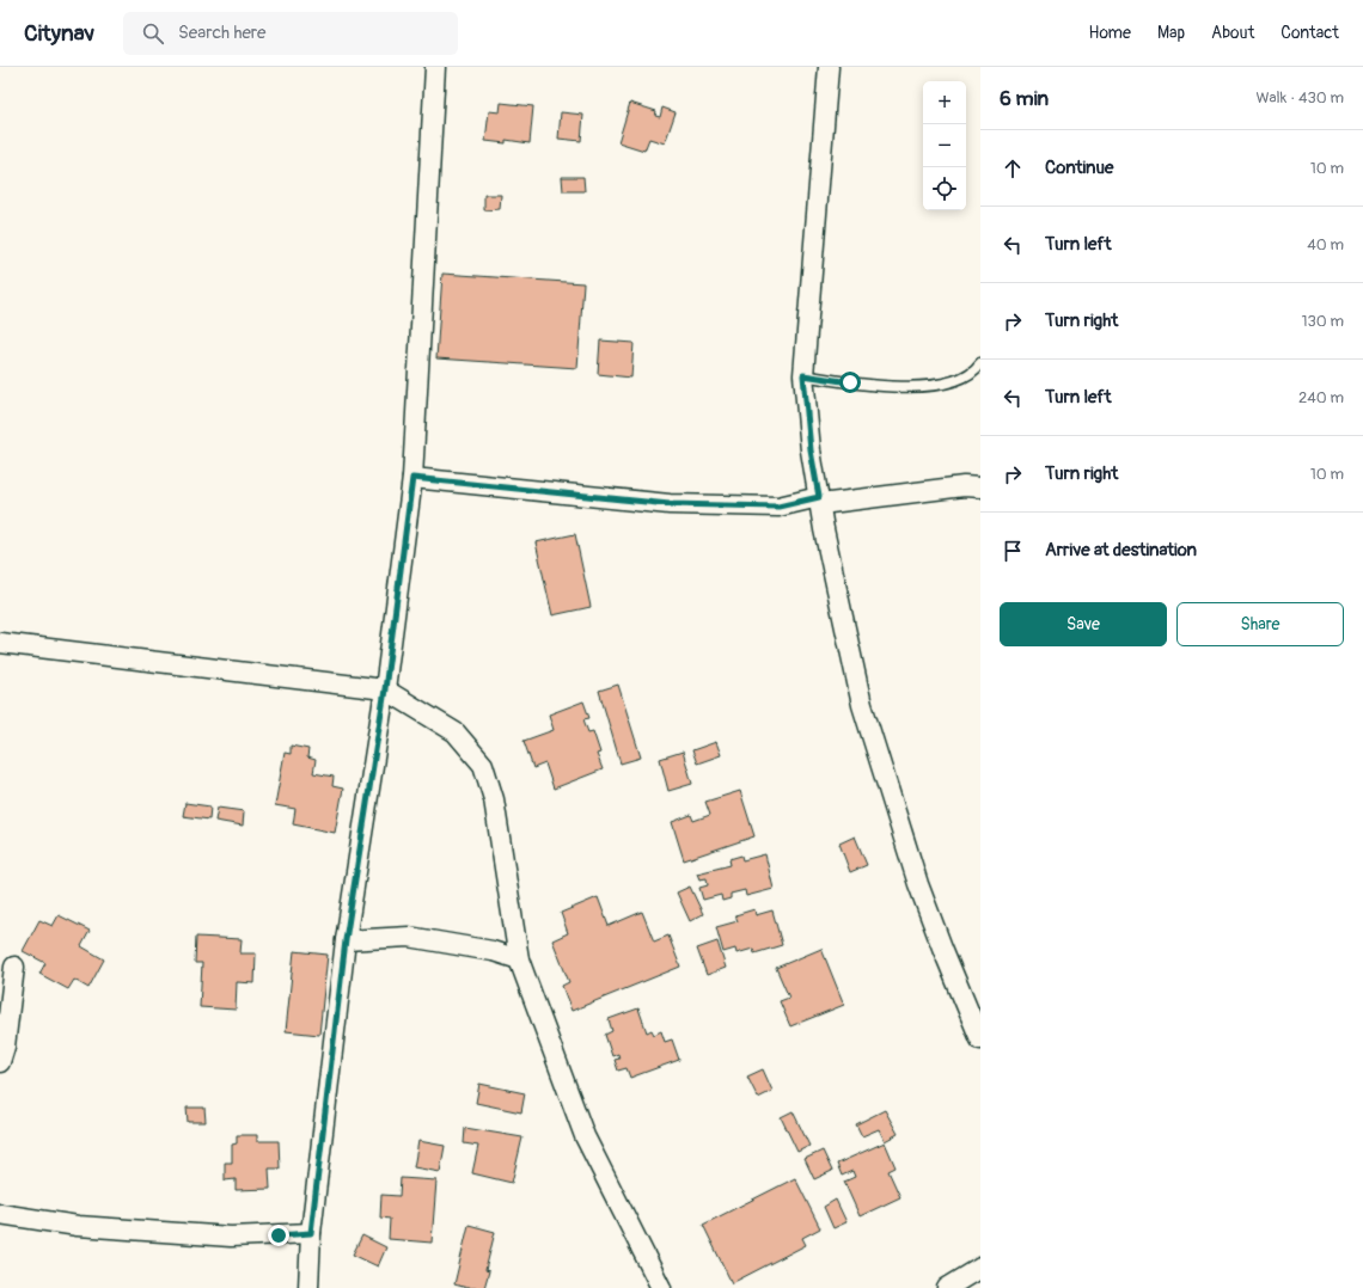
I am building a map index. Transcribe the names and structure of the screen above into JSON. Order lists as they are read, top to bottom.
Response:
{
  "page": {
    "header": "Citynav",
    "search": "Search here",
    "nav": [
      "Home",
      "Map",
      "About",
      "Contact"
    ],
    "heading": ["6 min", "Walk · 430 m"],
    "map_buttons": ["+", "−"],
    "list": [
      ["Continue", "10 m"],
      ["Turn left", "40 m"],
      ["Turn right", "130 m"],
      ["Turn left", "240 m"],
      ["Turn right", "10 m"],
      "Arrive at destination"
    ],
    "buttons": ["Save", "Share"]
  }
}
